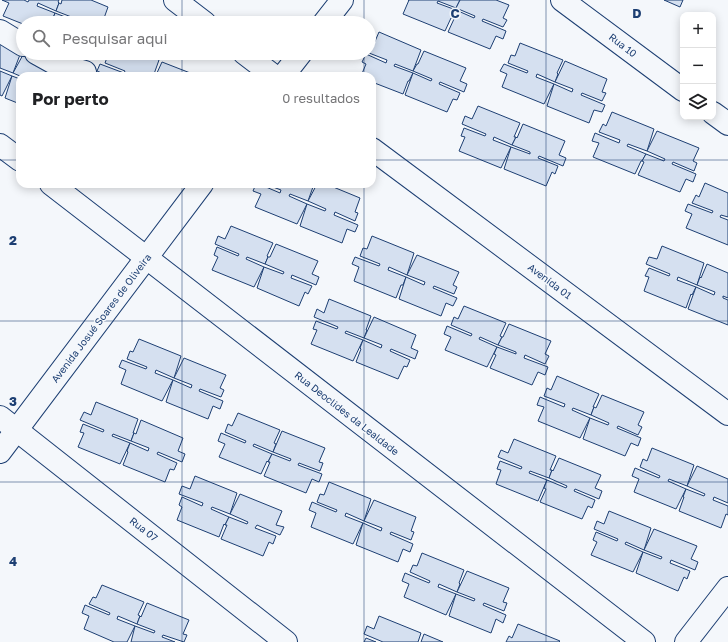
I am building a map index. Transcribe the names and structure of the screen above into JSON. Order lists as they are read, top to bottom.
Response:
{
  "streets": {
    "street": [
      "Rua 10",
      "Avenida 01",
      "Avenida Josué Soares de Oliveira",
      "Rua Deoclides da Lealdade",
      "Rua 07"
    ]
  },
  "crossings": [
    ["Avenida Josué Soares de Oliveira", "Rua Deoclides da Lealdade"],
    ["Avenida Josué Soares de Oliveira", "Rua 07"]
  ],
  "page": {
    "map_buttons": ["+", "−"],
    "search": "Pesquisar aqui",
    "heading": ["Por perto", "0 resultados"]
  },
  "grid": {
    "columns": ["C", "D"],
    "rows": ["2", "3", "4"]
  }
}
